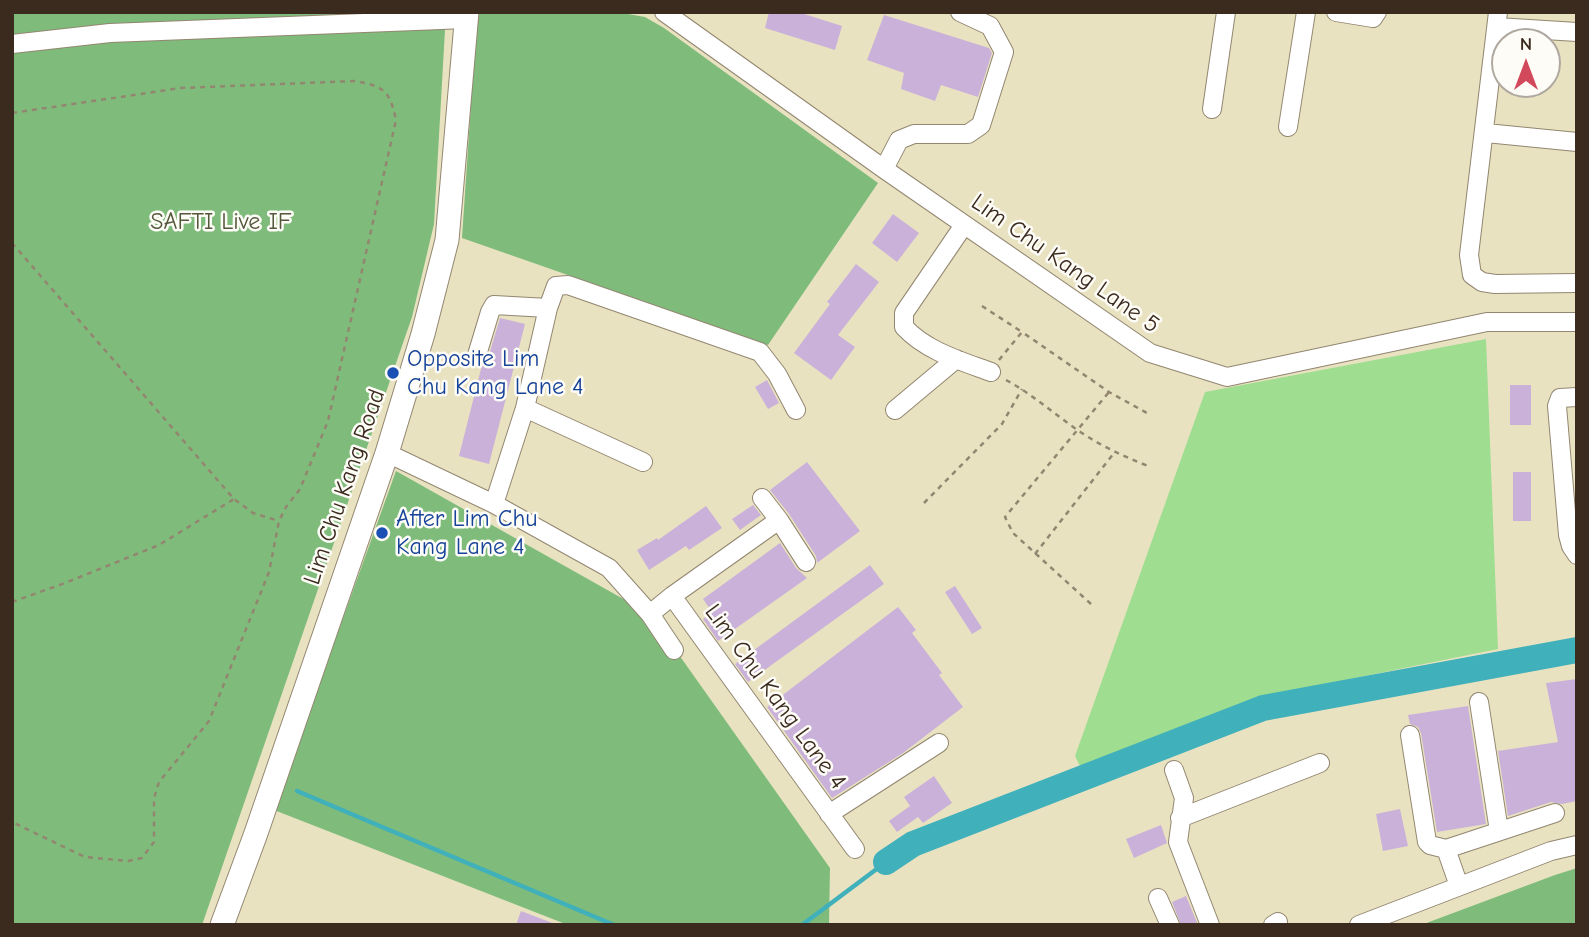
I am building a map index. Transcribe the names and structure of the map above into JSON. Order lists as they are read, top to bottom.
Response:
{
  "streets": {
    "main road": ["Lim Chu Kang Road"],
    "street": ["Lim Chu Kang Lane 5", "Lim Chu Kang Lane 4"]
  },
  "parks": ["SAFTI Live IF"],
  "places": ["Opposite Lim Chu Kang Lane 4", "After Lim Chu Kang Lane 4"],
  "north": "top"
}
